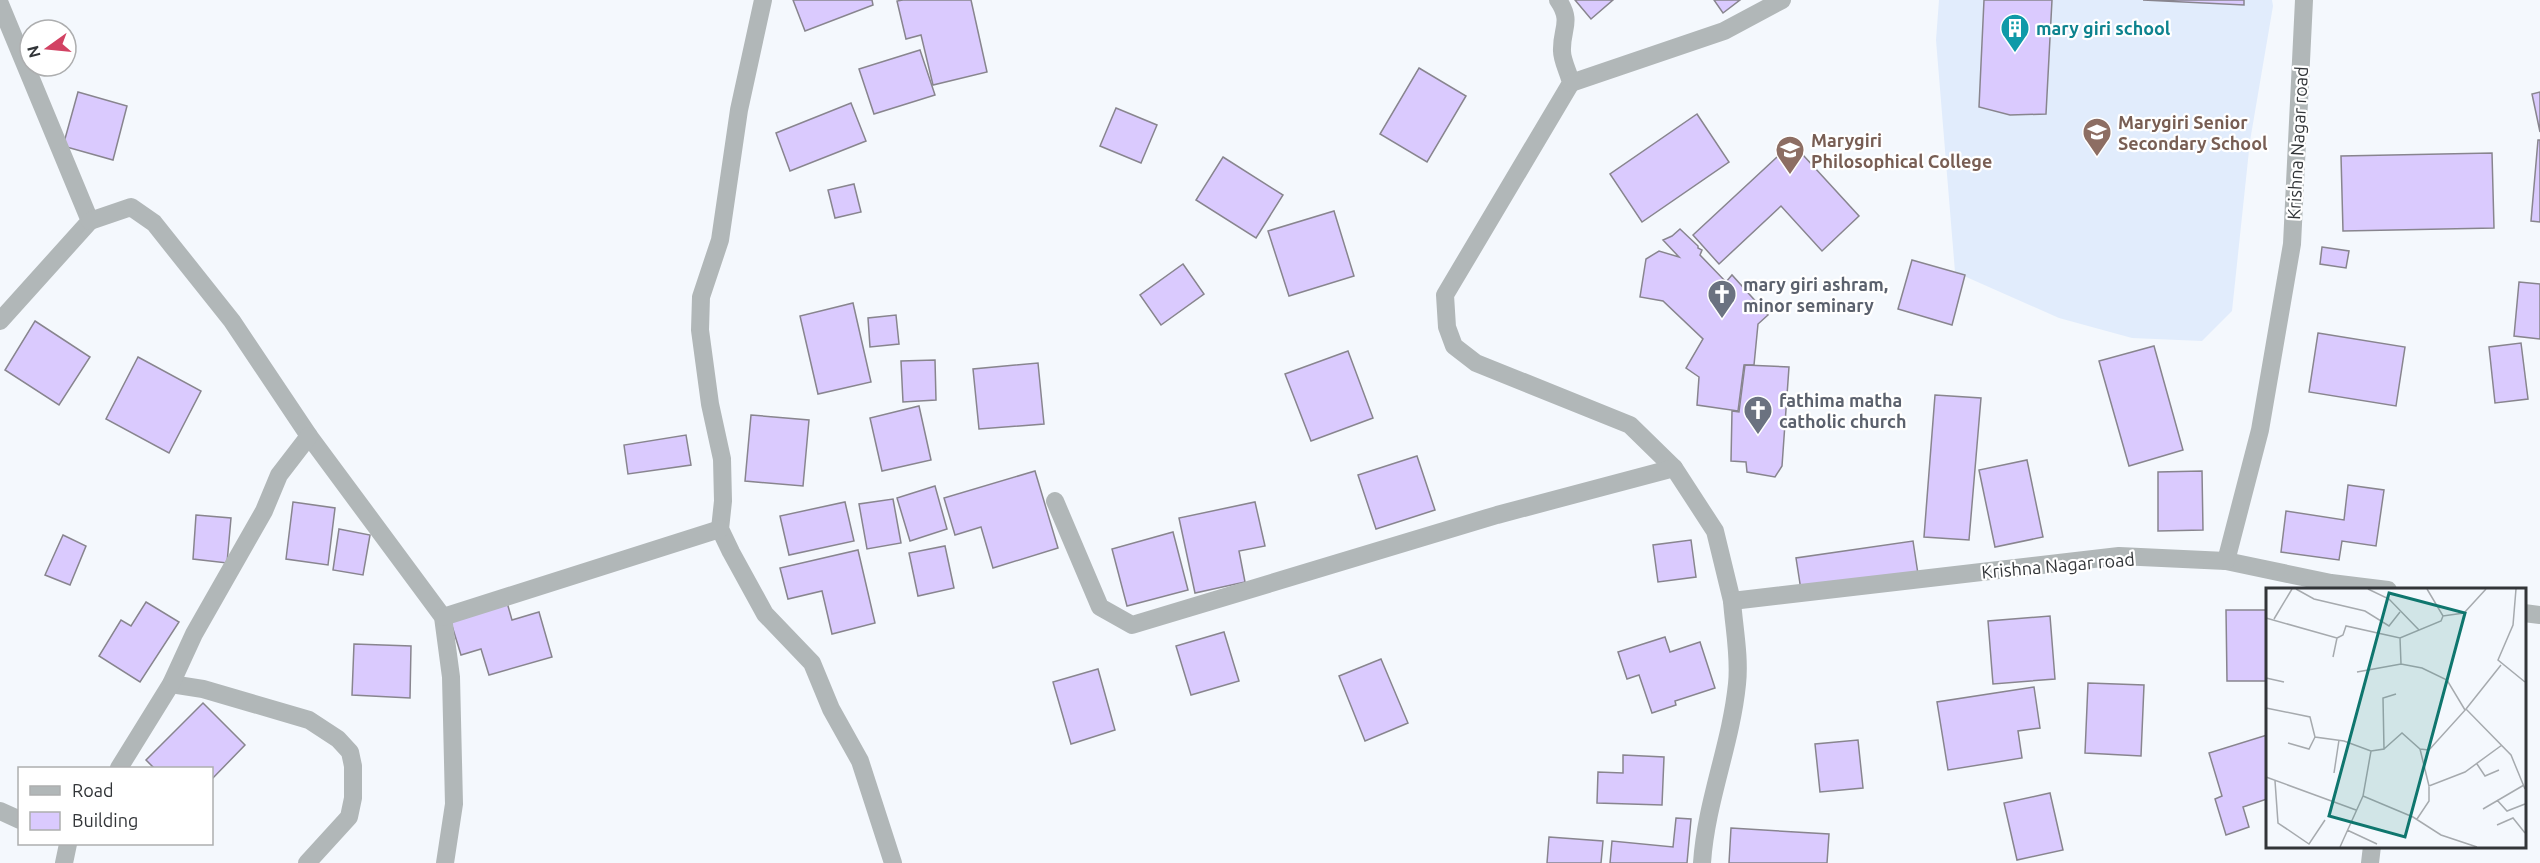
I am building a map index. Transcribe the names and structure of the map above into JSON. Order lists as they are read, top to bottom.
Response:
{
  "streets": {
    "street": ["Krishna Nagar road"]
  },
  "places": {
    "building": ["mary giri school"],
    "school or university": ["Marygiri Senior Secondary School", "Marygiri Philosophical College"],
    "church": ["mary giri ashram, minor seminary", "fathima matha catholic church"]
  },
  "legend": ["Road", "Building"],
  "north": "left"
}
